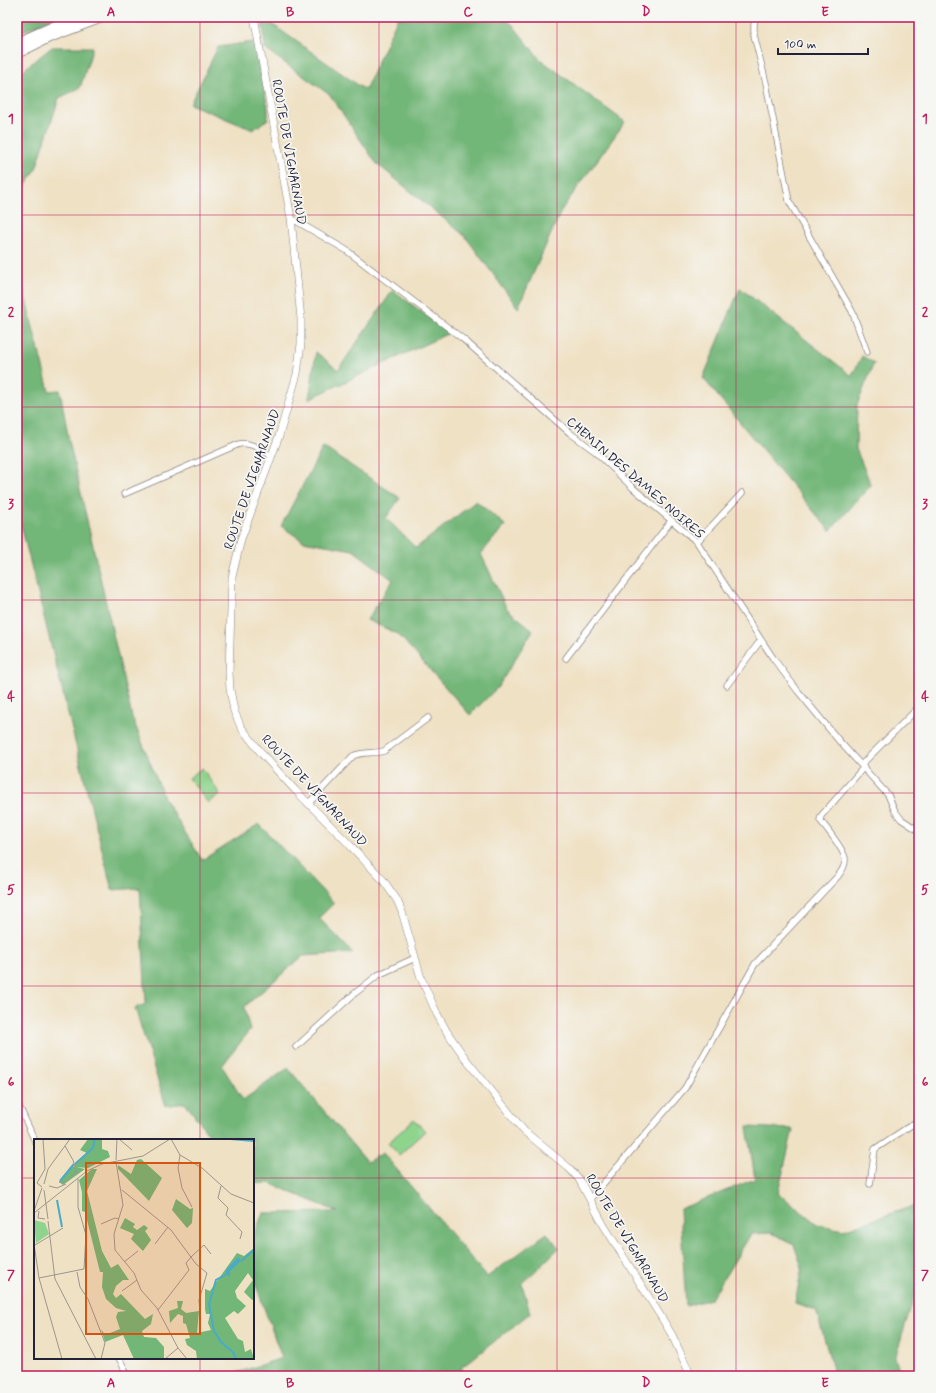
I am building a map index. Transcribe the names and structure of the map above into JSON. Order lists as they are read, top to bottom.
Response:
{
  "streets": {
    "street": ["ROUTE DE VIGNARNAUD", "CHEMIN DES DAMES NOIRES"]
  },
  "crossings": [
    ["ROUTE DE VIGNARNAUD", "CHEMIN DES DAMES NOIRES"]
  ],
  "scale_bar": "100 m",
  "grid": {
    "columns": [
      "A",
      "B",
      "C",
      "D",
      "E"
    ],
    "rows": [
      "1",
      "2",
      "3",
      "4",
      "5",
      "6",
      "7"
    ]
  }
}
